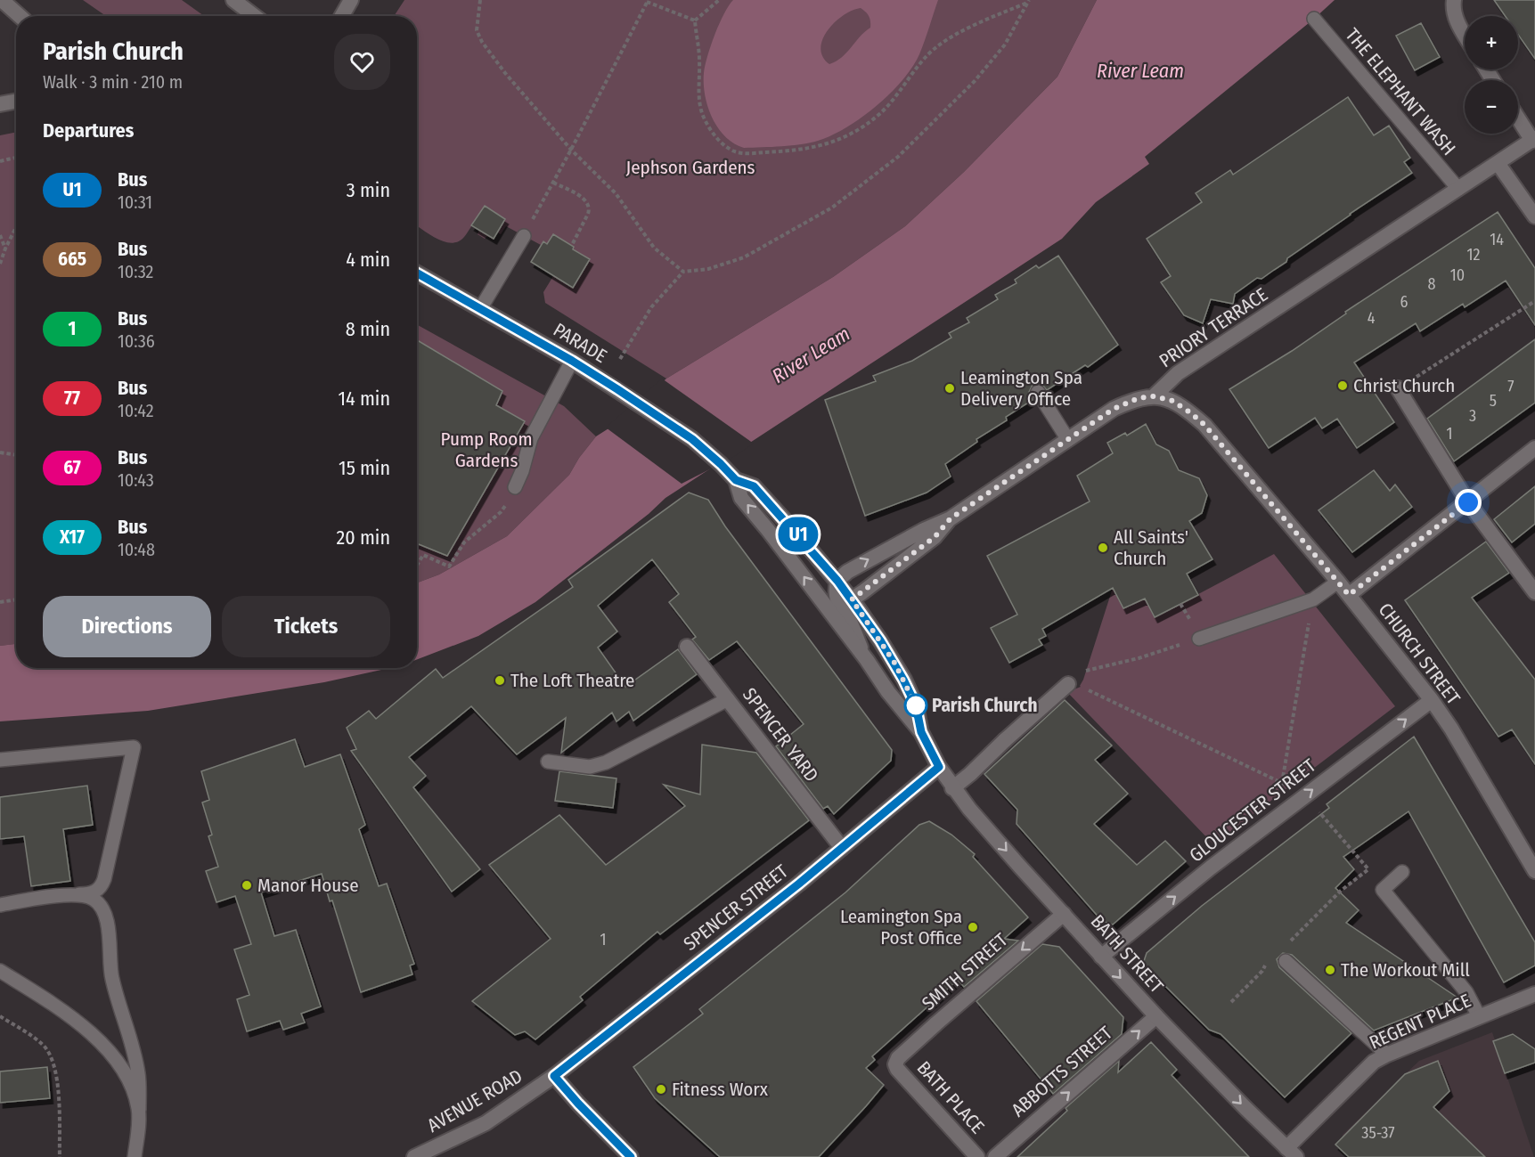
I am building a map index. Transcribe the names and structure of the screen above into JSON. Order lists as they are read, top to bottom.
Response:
{
  "streets": {
    "street": [
      "PRIORY TERRACE",
      "PARADE",
      "CHURCH STREET",
      "SPENCER YARD",
      "GLOUCESTER STREET",
      "SPENCER STREET",
      "BATH STREET",
      "SMITH STREET",
      "REGENT PLACE",
      "ABBOTTS STREET",
      "BATH PLACE",
      "AVENUE ROAD"
    ],
    "lane": ["THE ELEPHANT WASH"]
  },
  "crossings": [
    ["THE ELEPHANT WASH", "PRIORY TERRACE"],
    ["PRIORY TERRACE", "CHURCH STREET"],
    ["CHURCH STREET", "GLOUCESTER STREET"],
    ["SPENCER YARD", "SPENCER STREET"],
    ["GLOUCESTER STREET", "BATH STREET"],
    ["SPENCER STREET", "BATH STREET"],
    ["SPENCER STREET", "AVENUE ROAD"],
    ["BATH STREET", "SMITH STREET"],
    ["BATH STREET", "REGENT PLACE"],
    ["BATH STREET", "ABBOTTS STREET"],
    ["SMITH STREET", "BATH PLACE"]
  ],
  "one_way": [
    "GLOUCESTER STREET",
    "BATH STREET",
    "SMITH STREET",
    "ABBOTTS STREET"
  ],
  "water": ["River Leam"],
  "parks": ["Jephson Gardens", "Pump Room Gardens"],
  "places": [
    "Christ Church",
    "Leamington Spa Delivery Office",
    "All Saints' Church",
    "The Loft Theatre",
    "Parish Church",
    "Manor House",
    "Leamington Spa Post Office",
    "The Workout Mill",
    "Fitness Worx"
  ],
  "lines": ["bus line U1"],
  "house_numbers": [
    "14",
    "12",
    "10",
    "8",
    "6",
    "4",
    "7",
    "5",
    "3",
    "1",
    "1",
    "35-37"
  ],
  "page": {
    "on_map": "U1",
    "map_buttons": ["+", "−"],
    "heading": [
      ["Parish Church", "Walk · 3 min · 210 m"],
      "Departures"
    ],
    "list": [
      {
        "mark": "U1",
        "name": "Bus",
        "note": "10:31",
        "value": "3 min"
      },
      {
        "mark": "665",
        "name": "Bus",
        "note": "10:32",
        "value": "4 min"
      },
      {
        "mark": "1",
        "name": "Bus",
        "note": "10:36",
        "value": "8 min"
      },
      {
        "mark": "77",
        "name": "Bus",
        "note": "10:42",
        "value": "14 min"
      },
      {
        "mark": "67",
        "name": "Bus",
        "note": "10:43",
        "value": "15 min"
      },
      {
        "mark": "X17",
        "name": "Bus",
        "note": "10:48",
        "value": "20 min"
      }
    ],
    "buttons": ["Directions", "Tickets"]
  }
}
